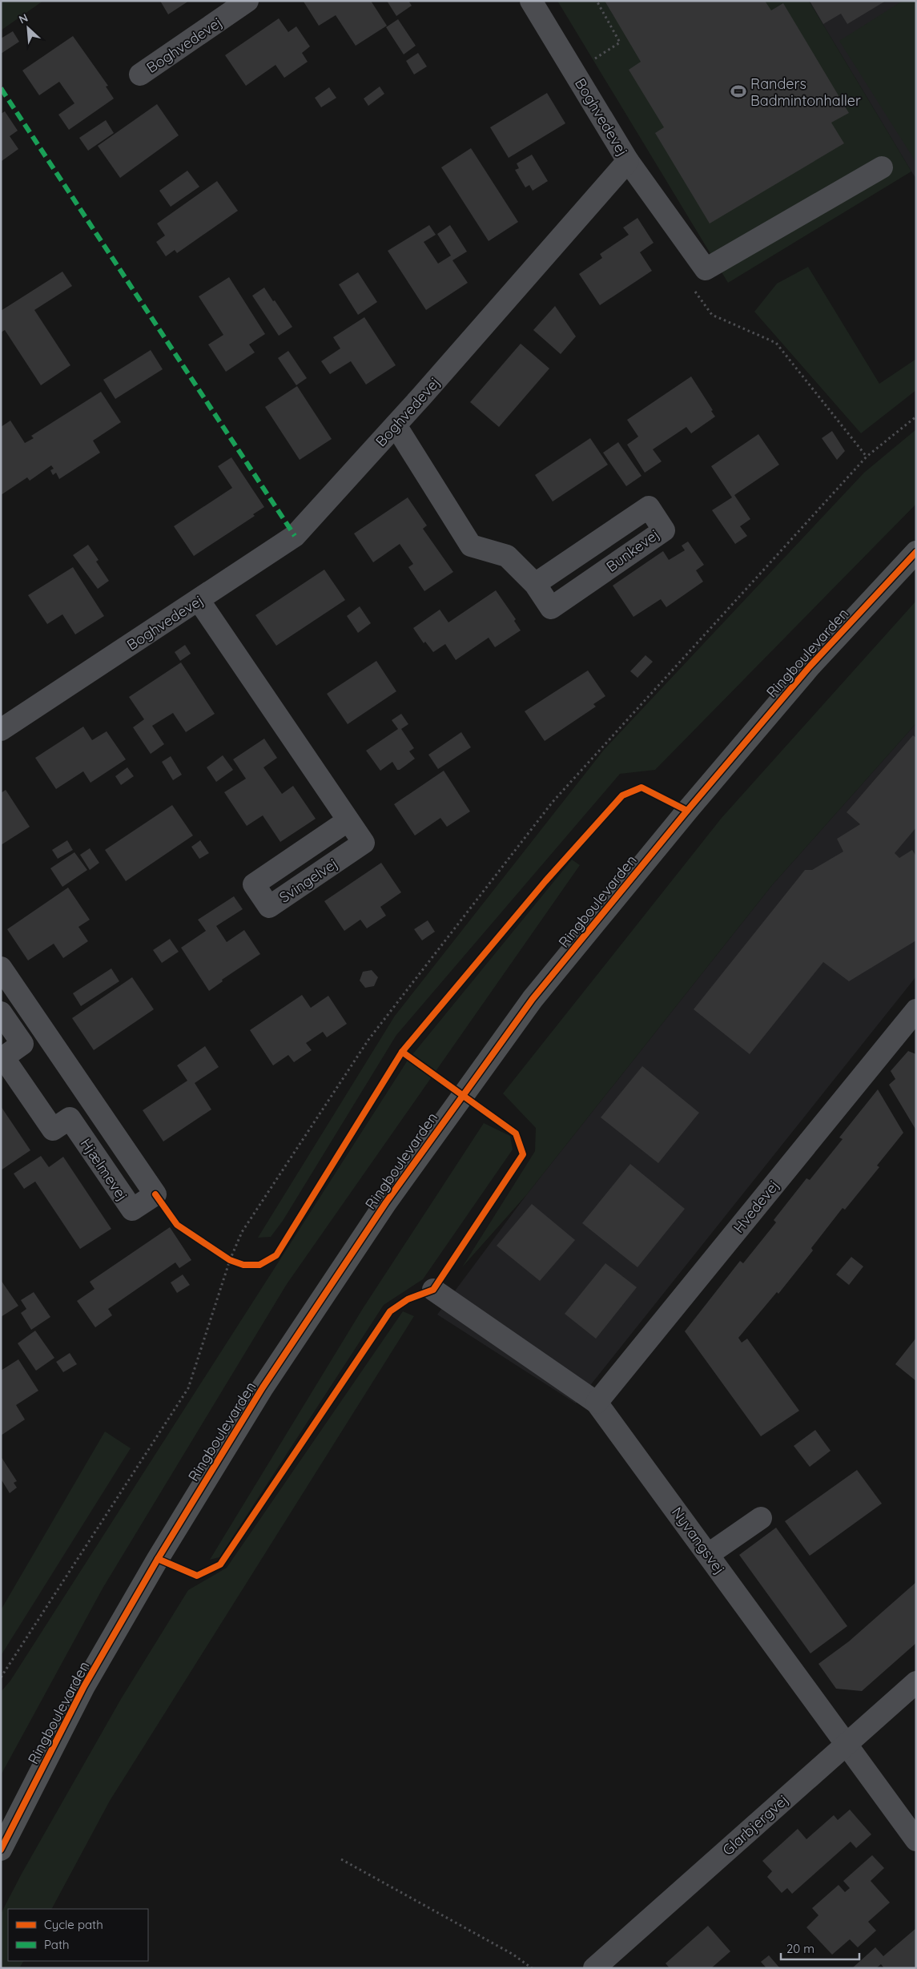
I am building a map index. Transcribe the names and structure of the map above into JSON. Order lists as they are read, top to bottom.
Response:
{
  "streets": {
    "main road": ["Ringboulevarden"],
    "street": [
      "Boghvedevej",
      "Bunkevej",
      "Svingelvej",
      "Hjælmevej",
      "Hvedevej",
      "Nyvangsvej",
      "Glarbjergvej"
    ]
  },
  "crossings": [
    ["Boghvedevej", "Bunkevej"],
    ["Boghvedevej", "Svingelvej"],
    ["Hvedevej", "Nyvangsvej"],
    ["Nyvangsvej", "Glarbjergvej"]
  ],
  "places": {
    "sports": ["Randers Badmintonhaller"]
  },
  "legend": ["Cycle path", "Path"],
  "scale_bar": "20 m",
  "north": "top left"
}
